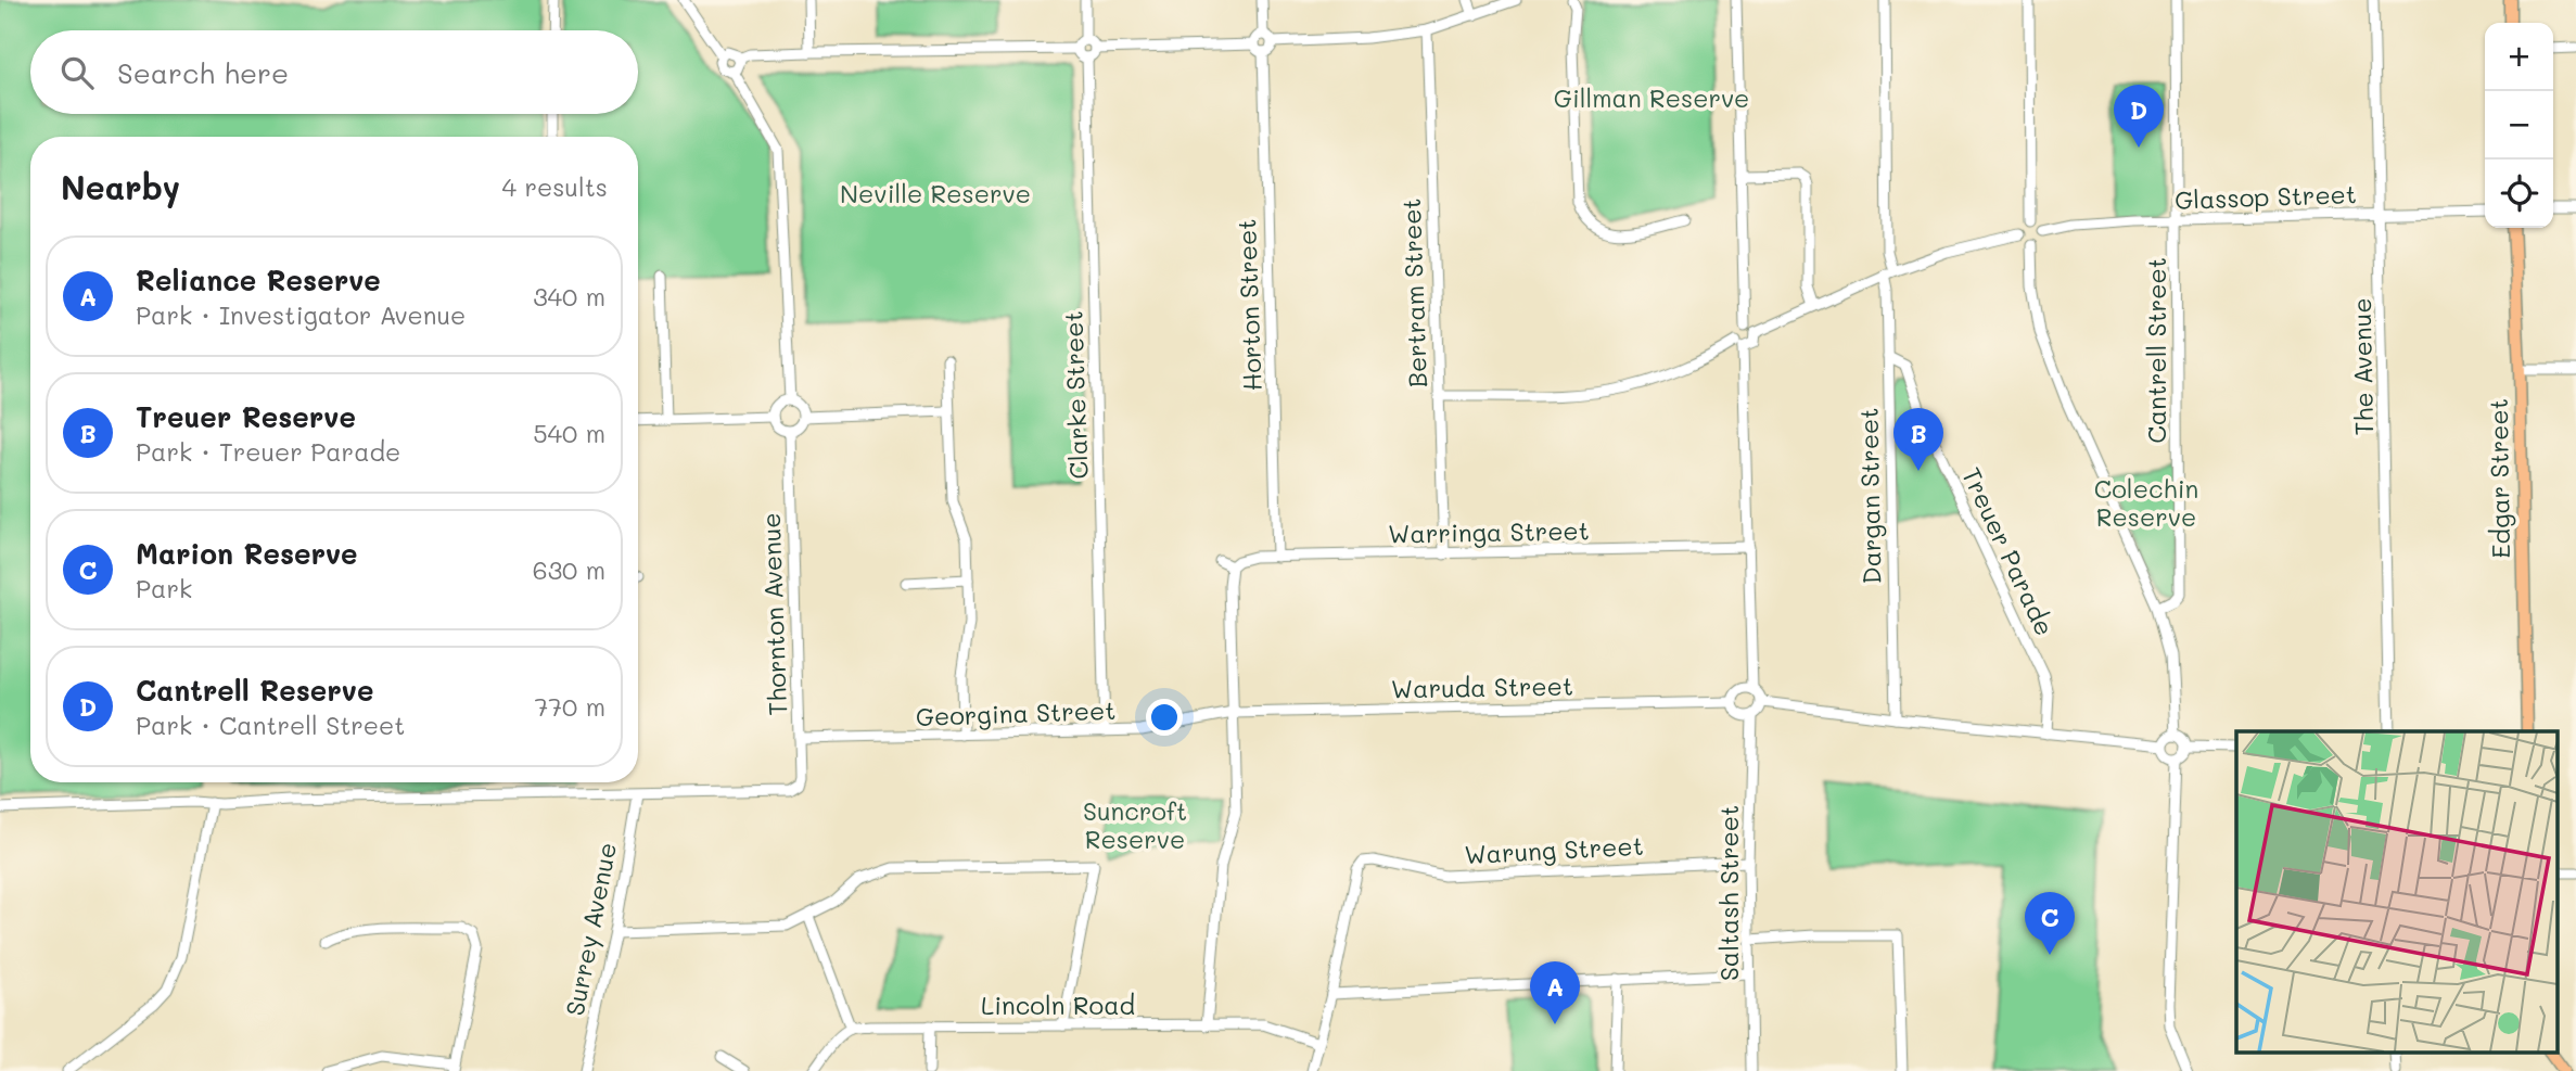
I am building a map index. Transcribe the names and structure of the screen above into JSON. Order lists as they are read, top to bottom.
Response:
{
  "streets": {
    "main road": ["Edgar Street"],
    "street": [
      "Glassop Street",
      "Bertram Street",
      "Horton Street",
      "Cantrell Street",
      "The Avenue",
      "Clarke Street",
      "Dargan Street",
      "Warringa Street",
      "Treuer Parade",
      "Thornton Avenue",
      "Waruda Street",
      "Georgina Street",
      "Warung Street",
      "Saltash Street",
      "Surrey Avenue",
      "Lincoln Road"
    ]
  },
  "crossings": [
    ["Glassop Street", "Cantrell Street"],
    ["Glassop Street", "The Avenue"],
    ["Bertram Street", "Warringa Street"],
    ["Horton Street", "Warringa Street"],
    ["Clarke Street", "Georgina Street"],
    ["Dargan Street", "Treuer Parade"],
    ["Thornton Avenue", "Georgina Street"],
    ["Thornton Avenue", "Surrey Avenue"],
    ["Waruda Street", "Georgina Street"],
    ["Waruda Street", "Saltash Street"],
    ["Warung Street", "Saltash Street"],
    ["Warung Street", "Lincoln Road"]
  ],
  "parks": [
    "Gillman Reserve",
    "Neville Reserve",
    "Colechin Reserve",
    "Suncroft Reserve"
  ],
  "page": {
    "map_buttons": ["+", "−"],
    "search": "Search here",
    "pins": [
      "D",
      "B",
      "C",
      "A"
    ],
    "heading": ["Nearby", "4 results"],
    "list": [
      {
        "mark": "A",
        "name": "Reliance Reserve",
        "note": "Park · Investigator Avenue",
        "value": "340 m"
      },
      {
        "mark": "B",
        "name": "Treuer Reserve",
        "note": "Park · Treuer Parade",
        "value": "540 m"
      },
      {
        "mark": "C",
        "name": "Marion Reserve",
        "note": "Park",
        "value": "630 m"
      },
      {
        "mark": "D",
        "name": "Cantrell Reserve",
        "note": "Park · Cantrell Street",
        "value": "770 m"
      }
    ]
  }
}
